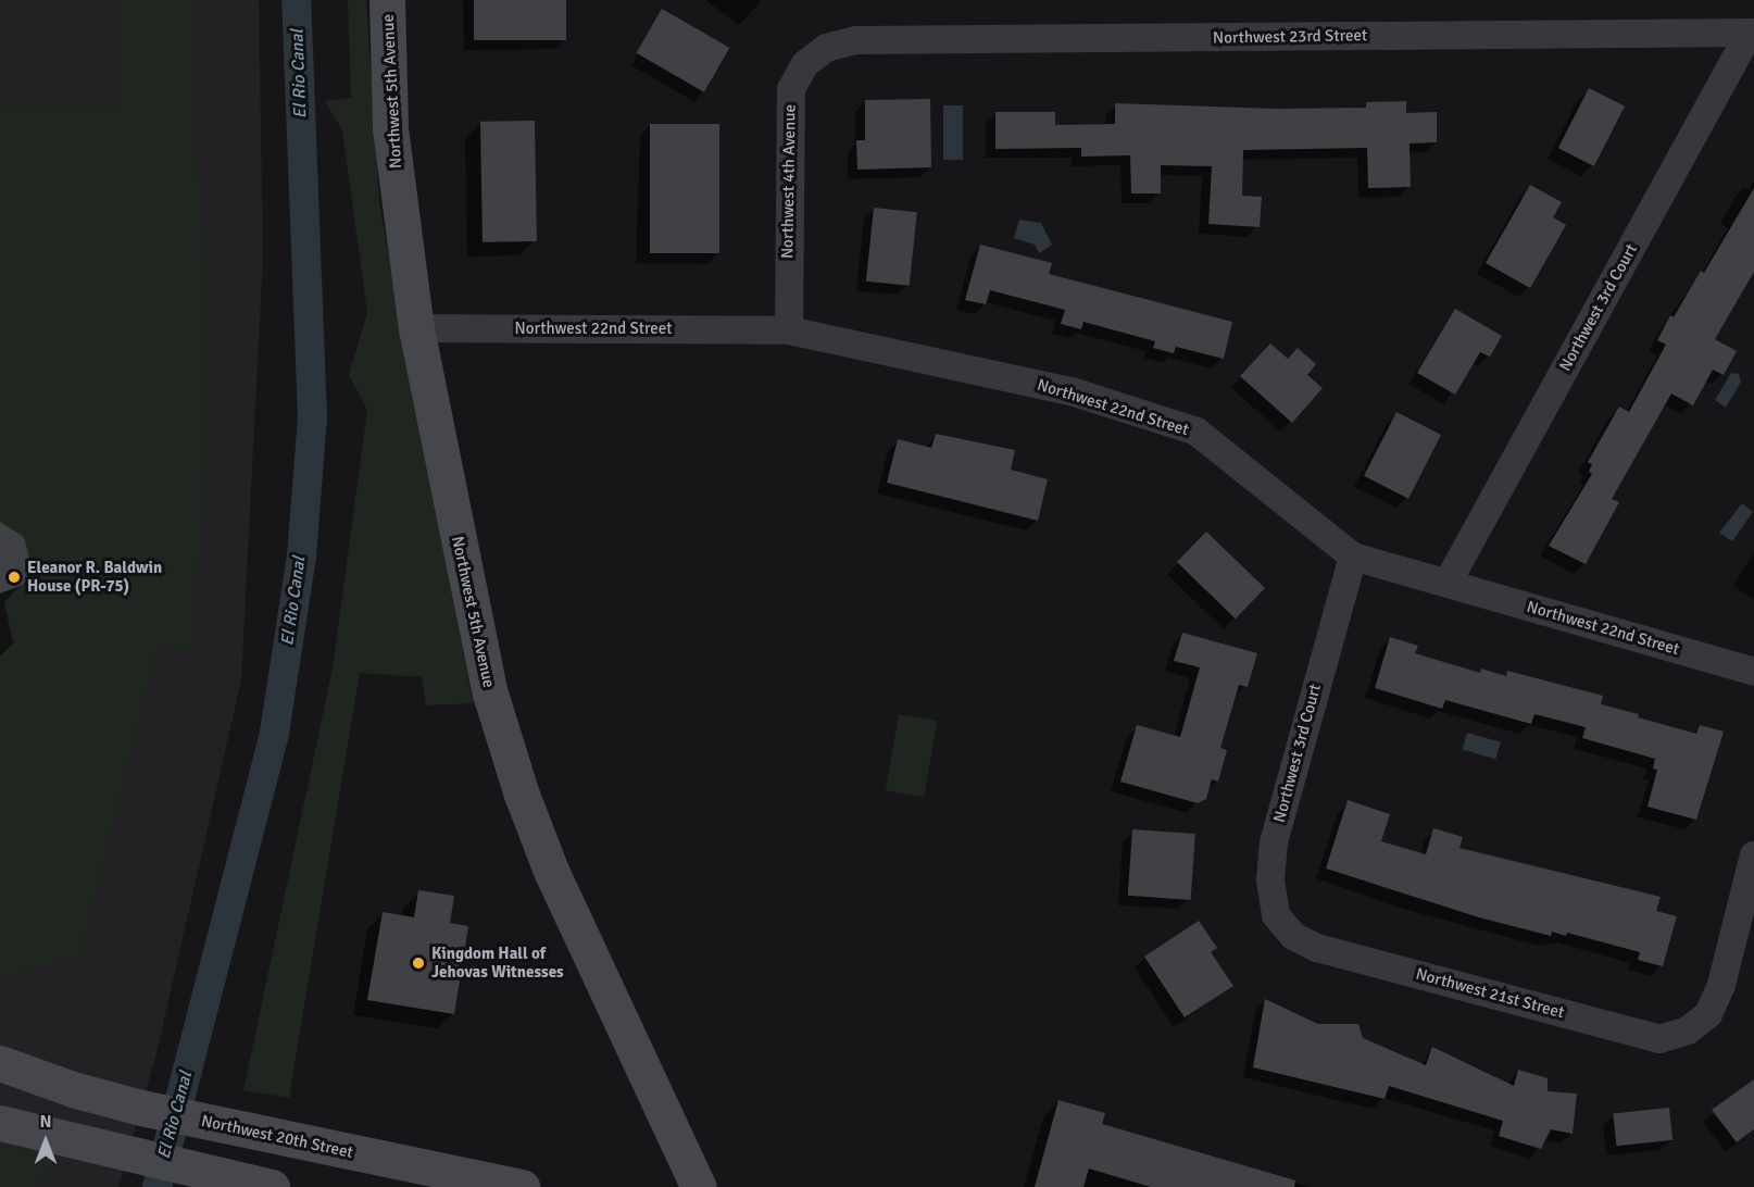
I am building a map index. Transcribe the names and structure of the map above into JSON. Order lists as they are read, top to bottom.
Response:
{
  "streets": {
    "street": [
      "Northwest 23rd Street",
      "Northwest 5th Avenue",
      "Northwest 4th Avenue",
      "Northwest 3rd Court",
      "Northwest 22nd Street",
      "Northwest 21st Street",
      "Northwest 20th Street"
    ]
  },
  "crossings": [
    ["Northwest 23rd Street", "Northwest 4th Avenue"],
    ["Northwest 23rd Street", "Northwest 3rd Court"],
    ["Northwest 5th Avenue", "Northwest 22nd Street"],
    ["Northwest 4th Avenue", "Northwest 22nd Street"],
    ["Northwest 3rd Court", "Northwest 22nd Street"],
    ["Northwest 3rd Court", "Northwest 21st Street"]
  ],
  "water": ["El Rio Canal"],
  "places": ["Eleanor R. Baldwin House (PR-75)", "Kingdom Hall of Jehovas Witnesses"],
  "north": "top"
}
